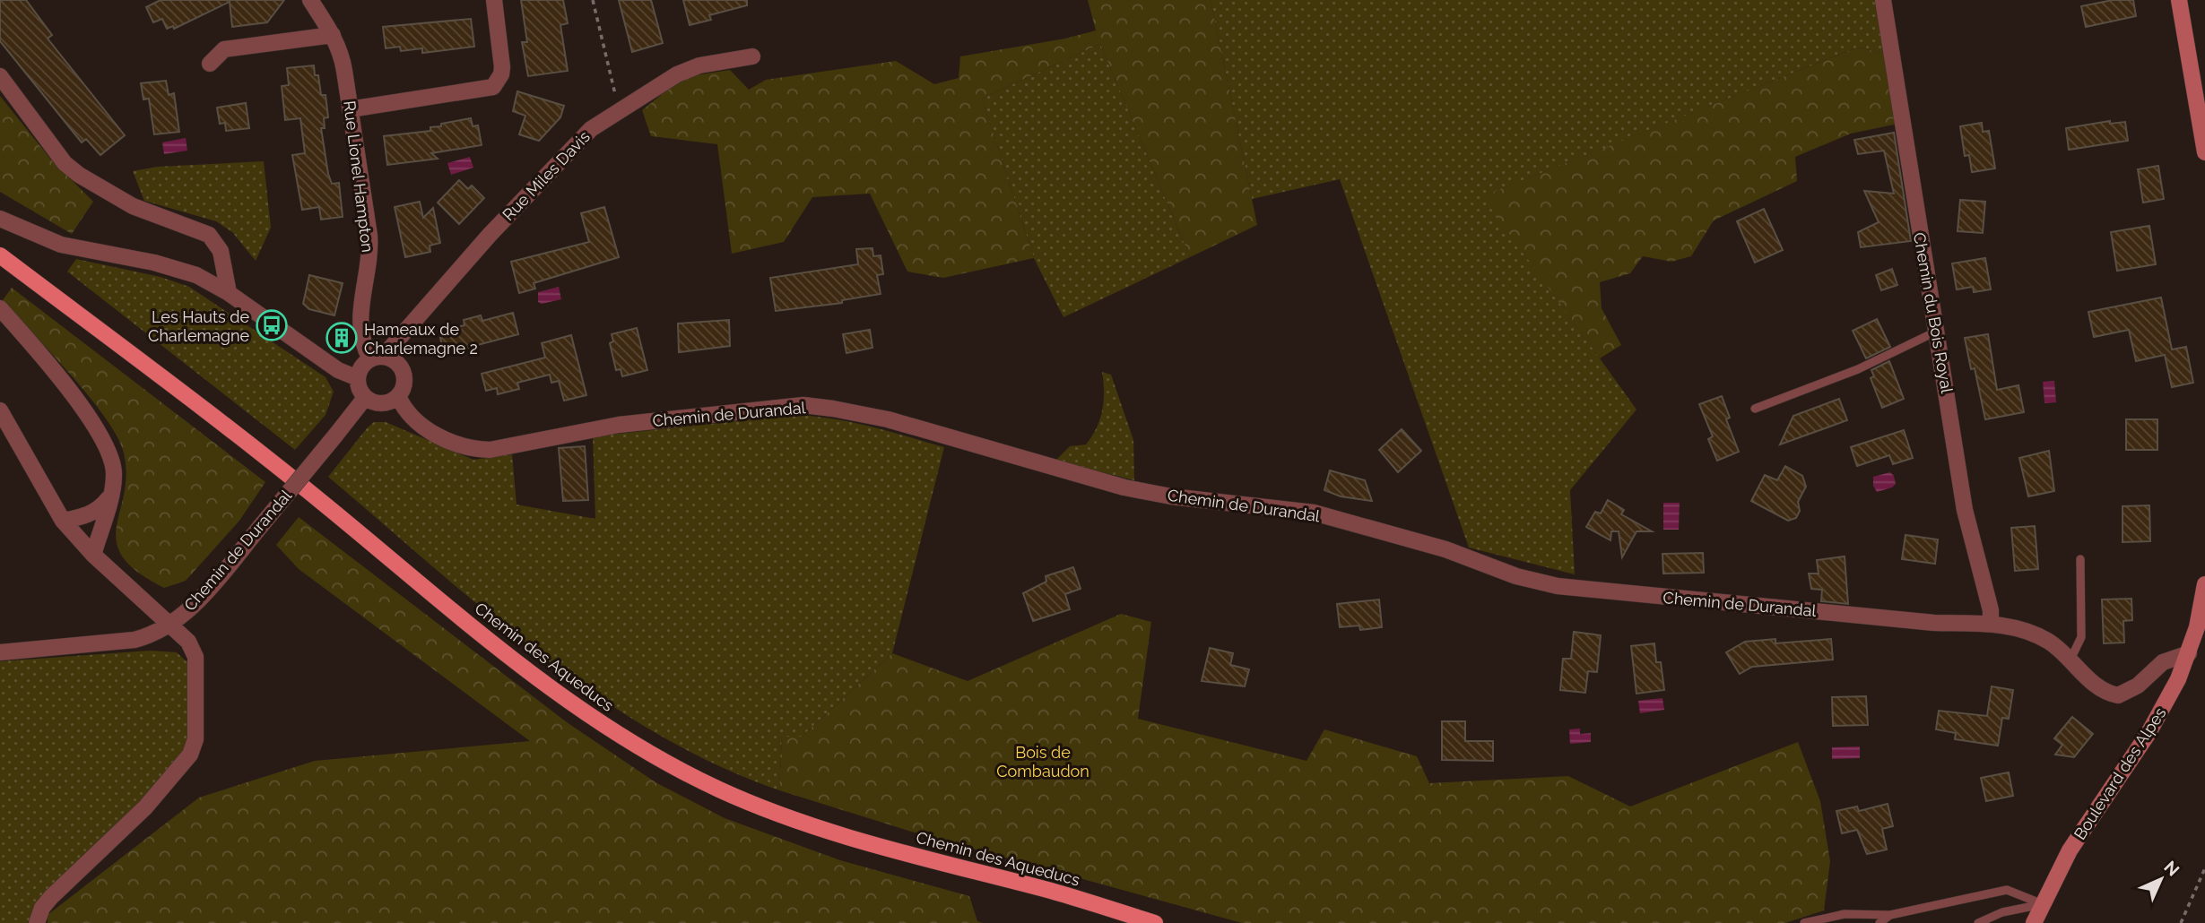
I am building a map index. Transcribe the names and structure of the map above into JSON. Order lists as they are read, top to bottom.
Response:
{
  "streets": {
    "main road": ["Chemin des Aqueducs"],
    "street": [
      "Rue Miles Davis",
      "Rue Lionel Hampton",
      "Chemin du Bois Royal",
      "Chemin de Durandal",
      "Boulevard des Alpes"
    ]
  },
  "crossings": [
    ["Rue Miles Davis", "Rue Lionel Hampton"],
    ["Rue Miles Davis", "Chemin de Durandal"],
    ["Rue Lionel Hampton", "Chemin de Durandal"],
    ["Chemin du Bois Royal", "Chemin de Durandal"],
    ["Chemin de Durandal", "Boulevard des Alpes"]
  ],
  "parks": ["Bois de Combaudon"],
  "places": {
    "bus stop": ["Les Hauts de Charlemagne"],
    "building": ["Hameaux de Charlemagne 2"]
  },
  "north": "top right"
}
